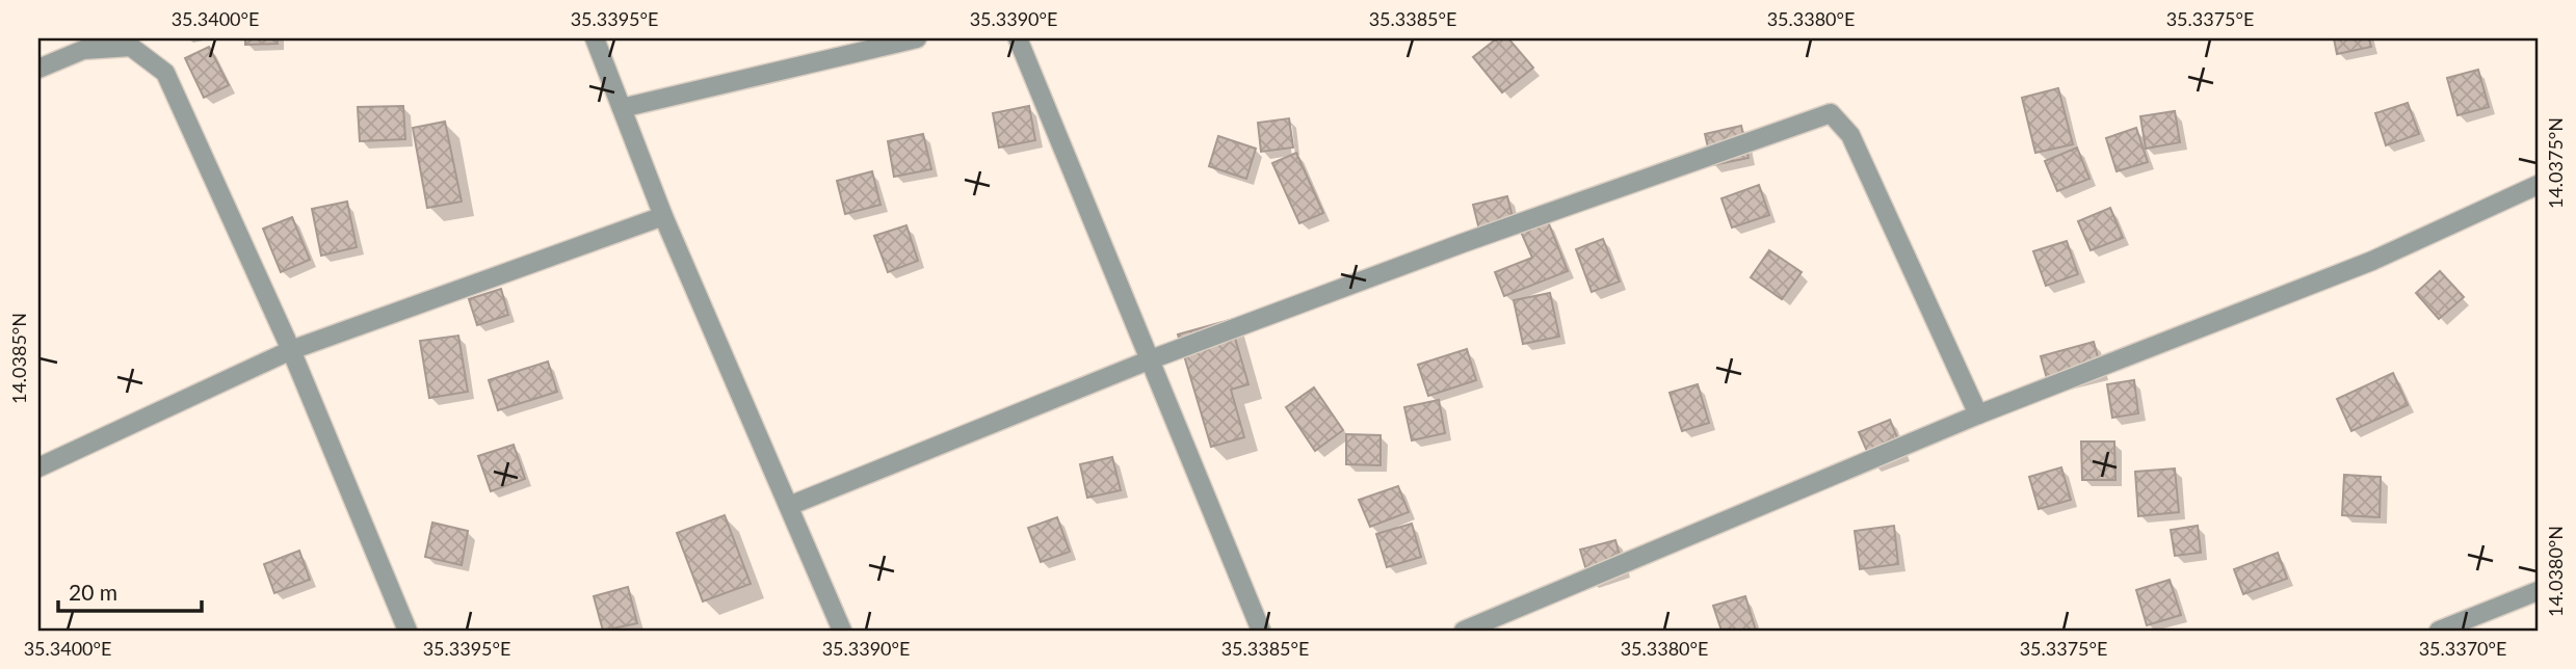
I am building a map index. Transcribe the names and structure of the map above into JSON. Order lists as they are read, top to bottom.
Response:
{
  "scale_bar": "20 m",
  "coordinates": [
    "35.3400°E",
    "35.3395°E",
    "35.3390°E",
    "35.3385°E",
    "35.3380°E",
    "35.3375°E",
    "14.0375°N",
    "14.0385°N",
    "14.0380°N",
    "35.3370°E"
  ]
}
